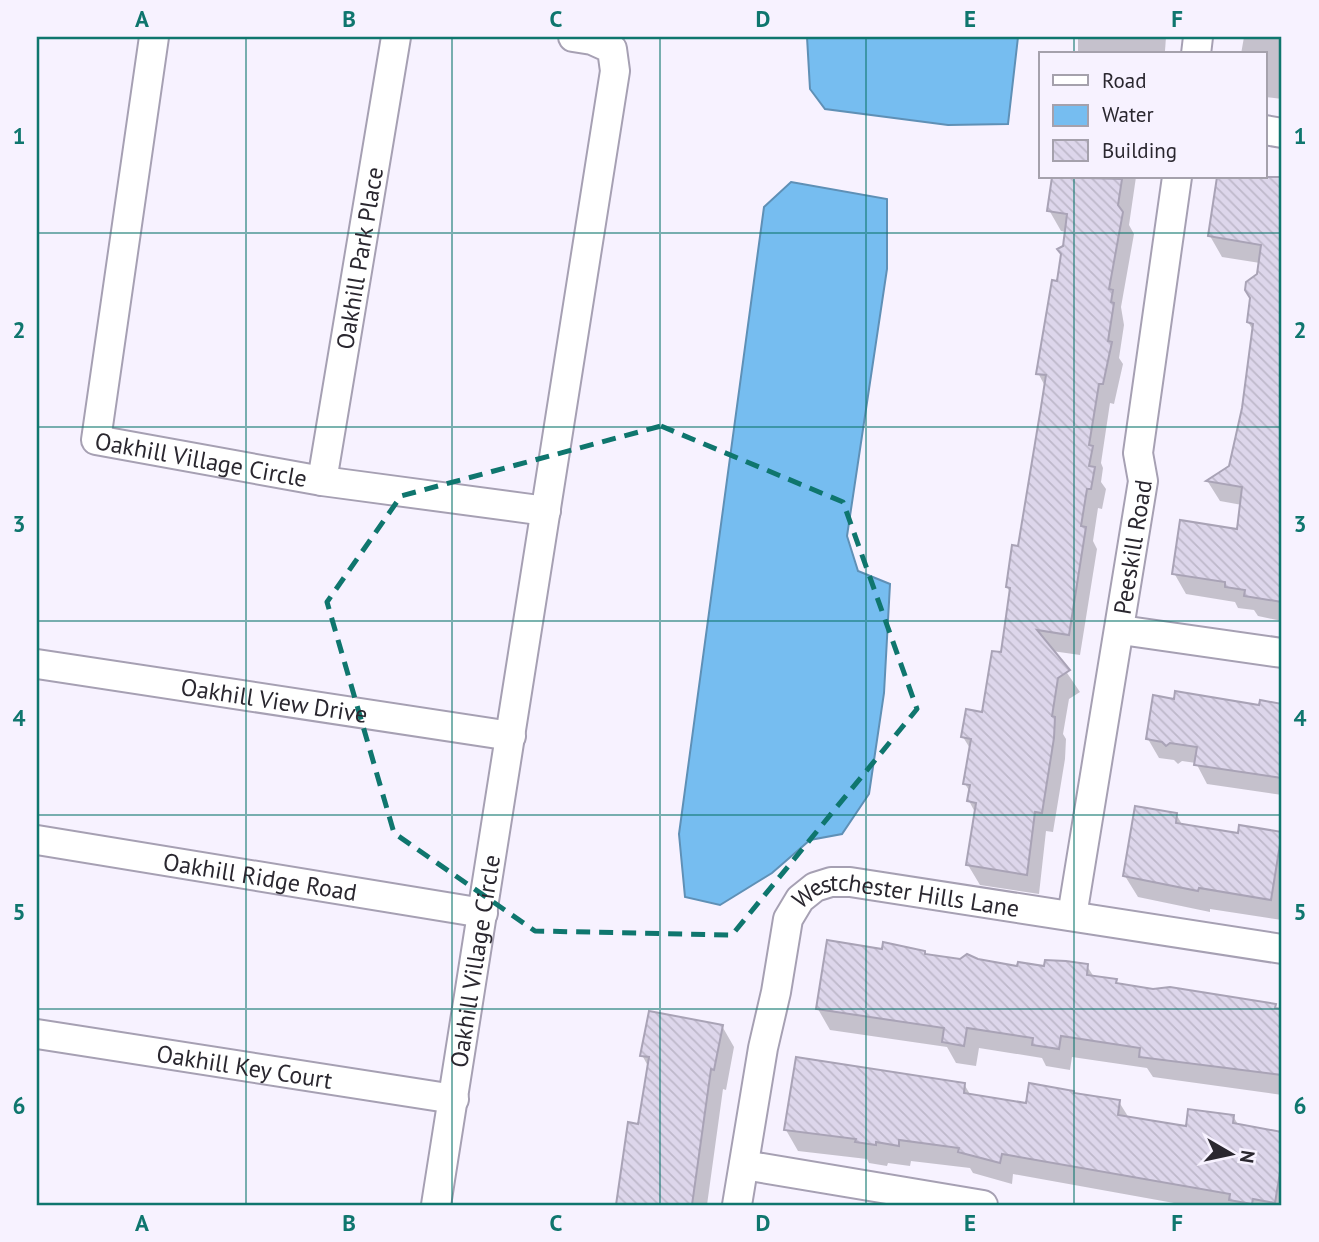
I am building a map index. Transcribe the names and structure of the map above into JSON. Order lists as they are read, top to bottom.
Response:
{
  "streets": {
    "street": [
      "Oakhill Park Place",
      "Oakhill Village Circle",
      "Peeskill Road",
      "Oakhill View Drive",
      "Oakhill Ridge Road",
      "Westchester Hills Lane",
      "Oakhill Key Court"
    ]
  },
  "crossings": [
    ["Oakhill Park Place", "Oakhill Village Circle"],
    ["Oakhill Village Circle", "Oakhill View Drive"],
    ["Oakhill Village Circle", "Oakhill Ridge Road"],
    ["Oakhill Village Circle", "Oakhill Key Court"],
    ["Peeskill Road", "Westchester Hills Lane"]
  ],
  "legend": ["Road", "Water", "Building"],
  "north": "right",
  "grid": {
    "columns": [
      "A",
      "B",
      "C",
      "D",
      "E",
      "F"
    ],
    "rows": [
      "1",
      "2",
      "3",
      "4",
      "5",
      "6"
    ]
  }
}
